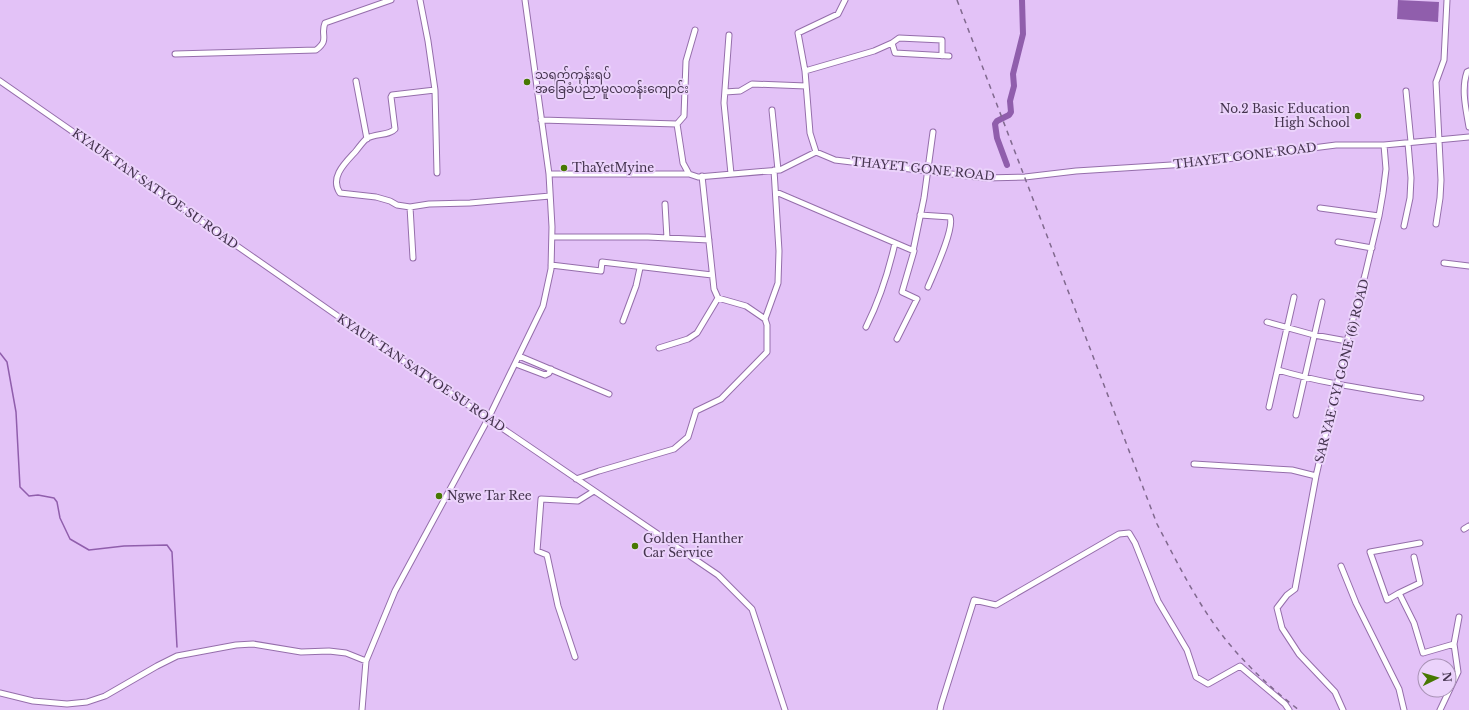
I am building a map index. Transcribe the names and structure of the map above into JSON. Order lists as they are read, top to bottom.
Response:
{
  "streets": {
    "street": ["THAYET GONE ROAD", "KYAUK TAN SATYOE SU ROAD", "SAR YAE GYI GONE (6) ROAD"]
  },
  "crossings": [
    ["THAYET GONE ROAD", "SAR YAE GYI GONE (6) ROAD"]
  ],
  "places": [
    "သရက်ကုန်းရပ် အခြေခံပညာမူလတန်းကျောင်း",
    "No.2 Basic Education High School",
    "ThaYetMyine",
    "Ngwe Tar Ree",
    "Golden Hanther Car Service"
  ],
  "north": "right"
}
